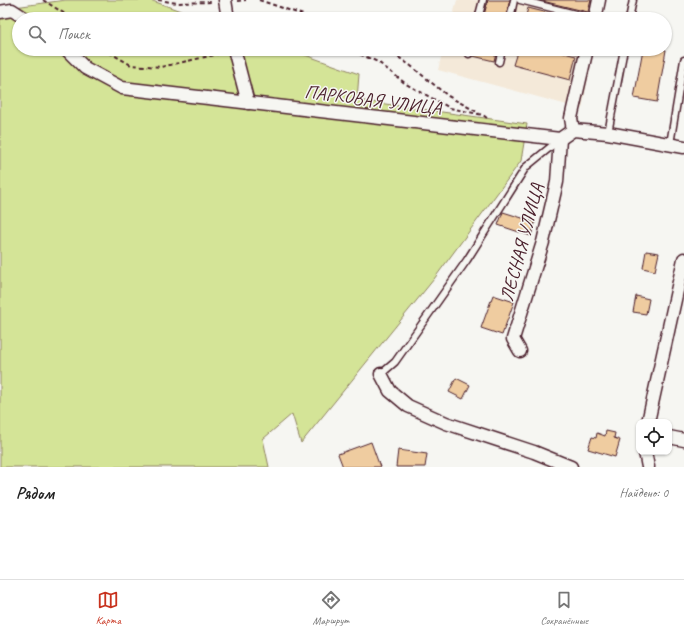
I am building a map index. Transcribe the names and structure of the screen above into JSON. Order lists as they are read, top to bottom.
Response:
{
  "streets": {
    "street": ["ПАРКОВАЯ УЛИЦА", "ЛЕСНАЯ УЛИЦА"]
  },
  "crossings": [
    ["ПАРКОВАЯ УЛИЦА", "ЛЕСНАЯ УЛИЦА"]
  ],
  "page": {
    "search": "Поиск",
    "heading": ["Рядом", "Найдено: 0"],
    "nav": ["Карта", "Маршрут", "Сохранённые"]
  }
}
